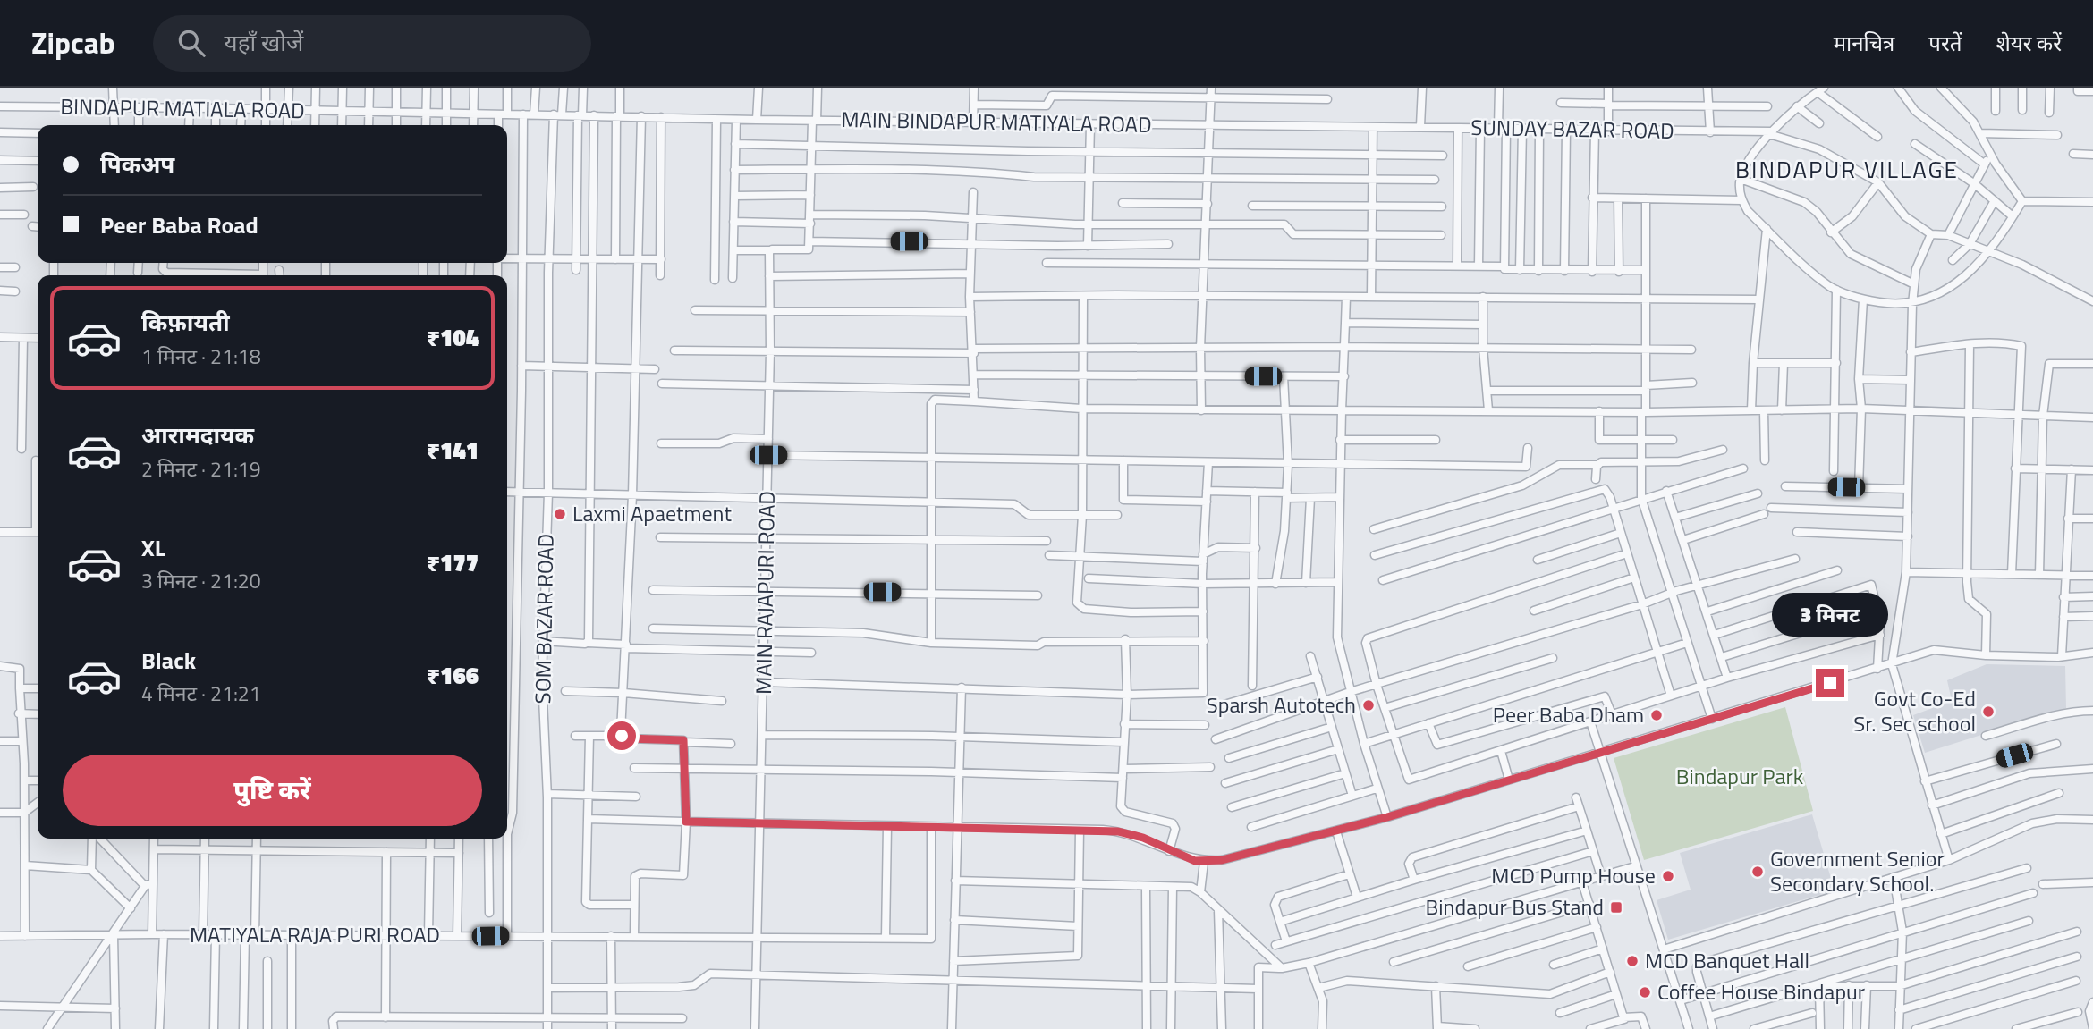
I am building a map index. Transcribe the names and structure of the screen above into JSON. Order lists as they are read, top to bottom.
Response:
{
  "streets": {
    "street": [
      "BINDAPUR MATIALA ROAD",
      "MAIN BINDAPUR MATIYALA ROAD",
      "SUNDAY BAZAR ROAD",
      "MAIN RAJAPURI ROAD",
      "SOM BAZAR ROAD",
      "MATIYALA RAJA PURI ROAD"
    ]
  },
  "crossings": [
    ["BINDAPUR MATIALA ROAD", "SOM BAZAR ROAD"],
    ["MAIN BINDAPUR MATIYALA ROAD", "SUNDAY BAZAR ROAD"],
    ["MAIN RAJAPURI ROAD", "MATIYALA RAJA PURI ROAD"],
    ["SOM BAZAR ROAD", "MATIYALA RAJA PURI ROAD"]
  ],
  "districts": ["BINDAPUR VILLAGE"],
  "parks": ["Bindapur Park"],
  "places": {
    "other": [
      "Laxmi Apaetment",
      "Sparsh Autotech",
      "Govt Co-Ed Sr. Sec school",
      "Peer Baba Dham",
      "Government Senior Secondary School.",
      "MCD Pump House",
      "MCD Banquet Hall",
      "Coffee House Bindapur"
    ],
    "transit": ["Bindapur Bus Stand"]
  },
  "page": {
    "header": "Zipcab",
    "search": "यहाँ खोजें",
    "nav": ["मानचित्र", "परतें", "शेयर करें"],
    "banner": ["पिकअप", "Peer Baba Road"],
    "list": [
      {
        "name": "किफ़ायती",
        "note": "1 मिनट · 21:18",
        "value": "₹104"
      },
      {
        "name": "आरामदायक",
        "note": "2 मिनट · 21:19",
        "value": "₹141"
      },
      {
        "name": "XL",
        "note": "3 मिनट · 21:20",
        "value": "₹177"
      },
      {
        "name": "Black",
        "note": "4 मिनट · 21:21",
        "value": "₹166"
      }
    ],
    "bubble": "3 मिनट",
    "buttons": "पुष्टि करें"
  }
}
